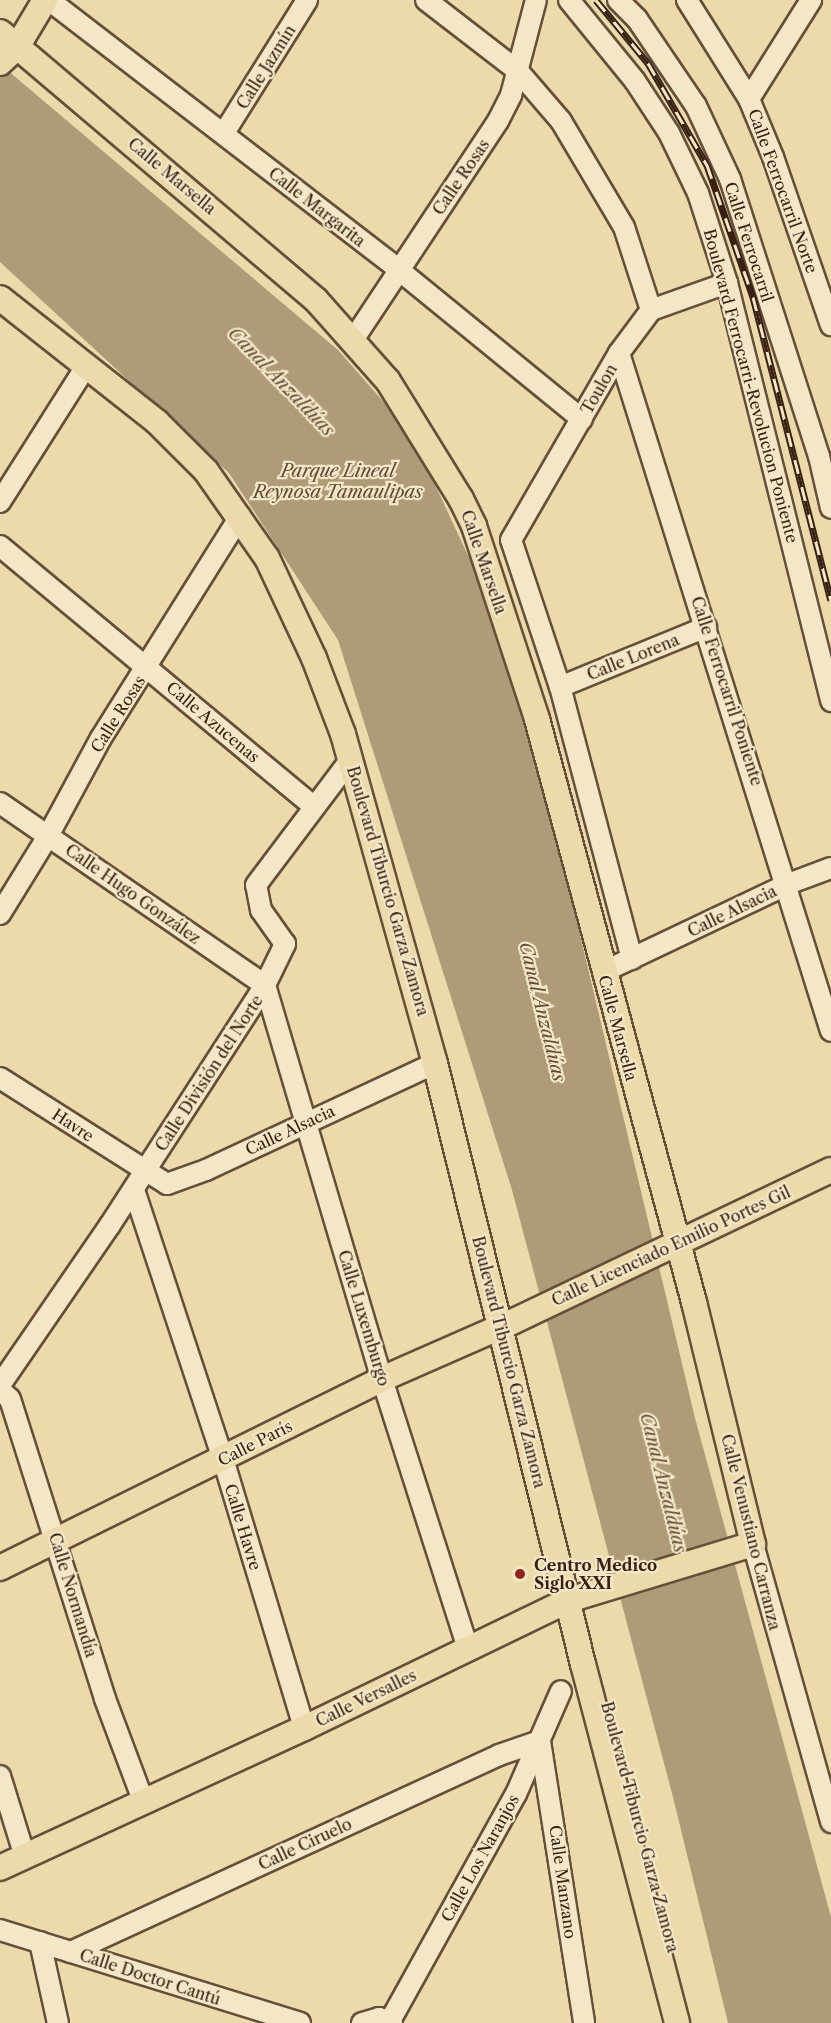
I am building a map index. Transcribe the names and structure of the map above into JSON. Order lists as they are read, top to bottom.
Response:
{
  "streets": {
    "main road": [
      "Calle Marsella",
      "Boulevard Tiburcio Garza Zamora",
      "Calle Licenciado Emilio Portes Gil",
      "Calle París",
      "Calle Venustiano Carranza",
      "Calle Versalles"
    ],
    "street": [
      "Calle Jazmín",
      "Calle Rosas",
      "Calle Ferrocarril Norte",
      "Calle Margarita",
      "Calle Ferrocarril",
      "Boulevard Ferrocarri-Revolucion Poniente",
      "Toulon",
      "Calle Lorena",
      "Calle Ferrocarril Poniente",
      "Calle Azucenas",
      "Calle Hugo González",
      "Calle Alsacia",
      "Calle División del Norte",
      "Havre",
      "Calle Luxemburgo",
      "Calle Havre",
      "Calle Normandía",
      "Calle Ciruelo",
      "Calle Los Naranjos",
      "Calle Manzano",
      "Calle Doctor Cantú"
    ]
  },
  "crossings": [
    ["Calle Jazmín", "Calle Margarita"],
    ["Calle Marsella", "Calle Rosas"],
    ["Calle Marsella", "Calle Alsacia"],
    ["Calle Marsella", "Calle Licenciado Emilio Portes Gil"],
    ["Calle Marsella", "Calle Venustiano Carranza"],
    ["Calle Rosas", "Calle Margarita"],
    ["Calle Rosas", "Calle Azucenas"],
    ["Calle Rosas", "Boulevard Tiburcio Garza Zamora"],
    ["Calle Rosas", "Calle Hugo González"],
    ["Calle Margarita", "Toulon"],
    ["Toulon", "Calle Lorena"],
    ["Toulon", "Calle Ferrocarril Poniente"],
    ["Calle Lorena", "Calle Ferrocarril Poniente"],
    ["Calle Ferrocarril Poniente", "Calle Alsacia"],
    ["Calle Azucenas", "Calle División del Norte"],
    ["Boulevard Tiburcio Garza Zamora", "Calle Alsacia"],
    ["Boulevard Tiburcio Garza Zamora", "Calle División del Norte"],
    ["Boulevard Tiburcio Garza Zamora", "Calle Licenciado Emilio Portes Gil"],
    ["Boulevard Tiburcio Garza Zamora", "Calle París"],
    ["Boulevard Tiburcio Garza Zamora", "Calle Versalles"],
    ["Calle Hugo González", "Calle División del Norte"],
    ["Calle Hugo González", "Calle Luxemburgo"],
    ["Calle Alsacia", "Calle División del Norte"],
    ["Calle Alsacia", "Havre"],
    ["Calle Alsacia", "Calle Luxemburgo"],
    ["Calle División del Norte", "Havre"],
    ["Calle División del Norte", "Calle Luxemburgo"],
    ["Calle División del Norte", "Calle Havre"],
    ["Calle Licenciado Emilio Portes Gil", "Calle París"],
    ["Calle Licenciado Emilio Portes Gil", "Calle Venustiano Carranza"],
    ["Calle Luxemburgo", "Calle París"],
    ["Calle Luxemburgo", "Calle Versalles"],
    ["Calle París", "Calle Havre"],
    ["Calle París", "Calle Normandía"],
    ["Calle Havre", "Calle Versalles"],
    ["Calle Venustiano Carranza", "Calle Versalles"],
    ["Calle Normandía", "Calle Versalles"],
    ["Calle Ciruelo", "Calle Los Naranjos"],
    ["Calle Ciruelo", "Calle Manzano"],
    ["Calle Ciruelo", "Calle Doctor Cantú"],
    ["Calle Los Naranjos", "Calle Manzano"]
  ],
  "water": ["Canal Anzaldúas", "Parque Lineal Reynosa Tamaulipas"],
  "places": ["Centro Medico Siglo XXI"]
}
